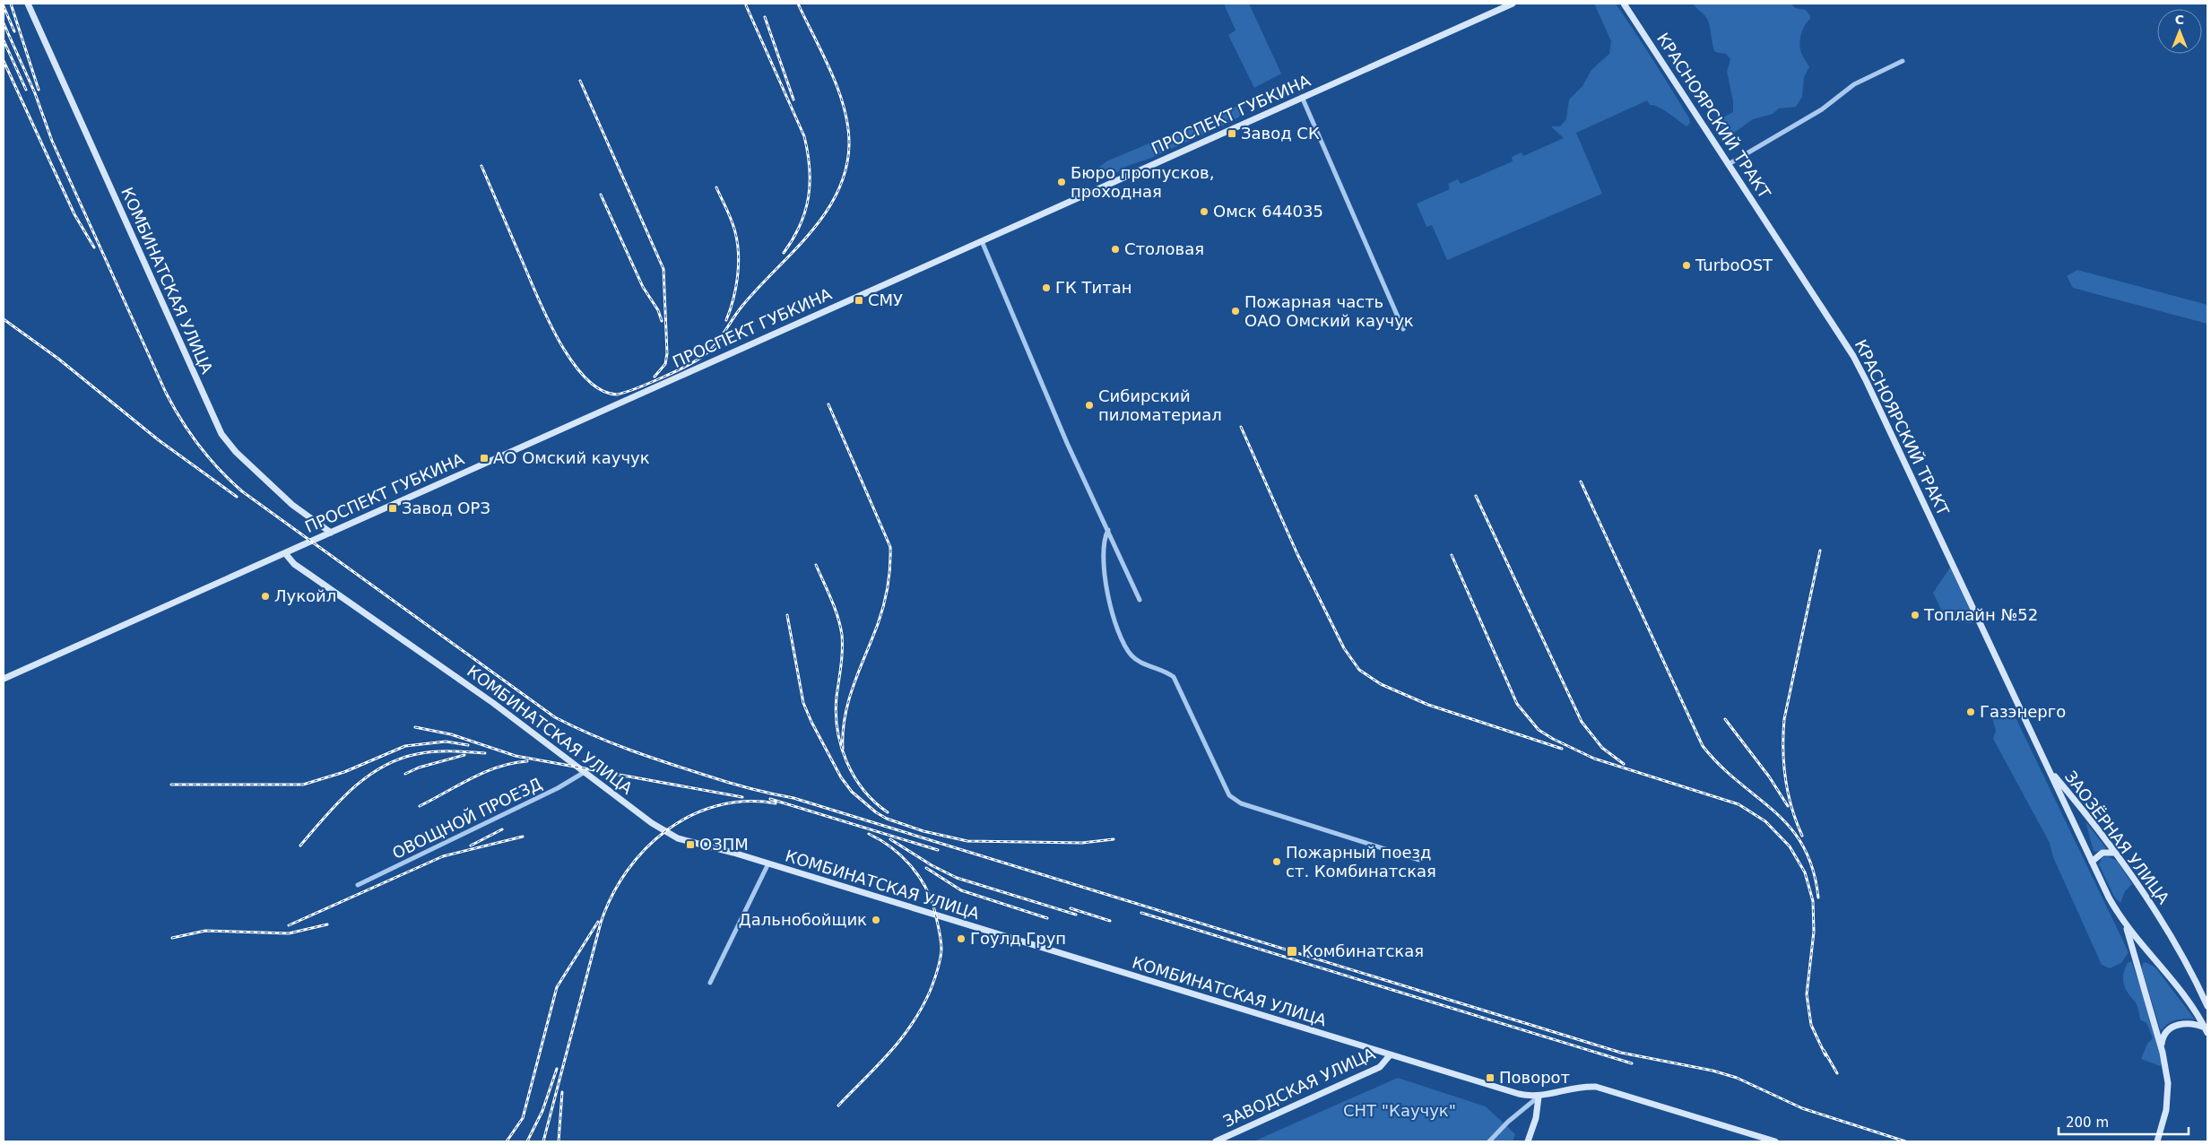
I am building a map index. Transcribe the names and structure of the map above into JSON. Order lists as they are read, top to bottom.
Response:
{
  "streets": {
    "main road": [
      "ПРОСПЕКТ ГУБКИНА",
      "КРАСНОЯРСКИЙ ТРАКТ",
      "КОМБИНАТСКАЯ УЛИЦА",
      "ЗАОЗЁРНАЯ УЛИЦА",
      "ЗАВОДСКАЯ УЛИЦА"
    ],
    "street": ["ОВОЩНОЙ ПРОЕЗД"]
  },
  "crossings": [
    ["ПРОСПЕКТ ГУБКИНА", "КОМБИНАТСКАЯ УЛИЦА"],
    ["КРАСНОЯРСКИЙ ТРАКТ", "ЗАОЗЁРНАЯ УЛИЦА"],
    ["КОМБИНАТСКАЯ УЛИЦА", "ОВОЩНОЙ ПРОЕЗД"],
    ["КОМБИНАТСКАЯ УЛИЦА", "ЗАВОДСКАЯ УЛИЦА"]
  ],
  "parks": ["СНТ \"Каучук\""],
  "places": {
    "transit": [
      "Завод СК",
      "СМУ",
      "АО Омский каучук",
      "Завод ОРЗ",
      "ОЗПМ",
      "Комбинатская",
      "Поворот"
    ],
    "other": [
      "Бюро пропусков, проходная",
      "Омск 644035",
      "Столовая",
      "TurboOST",
      "ГК Титан",
      "Пожарная часть ОАО Омский каучук",
      "Сибирский пиломатериал",
      "Лукойл",
      "Топлайн №52",
      "Газэнерго",
      "Пожарный поезд ст. Комбинатская",
      "Дальнобойщик",
      "Гоулд Груп"
    ]
  },
  "scale_bar": "200 m",
  "north": "top"
}
